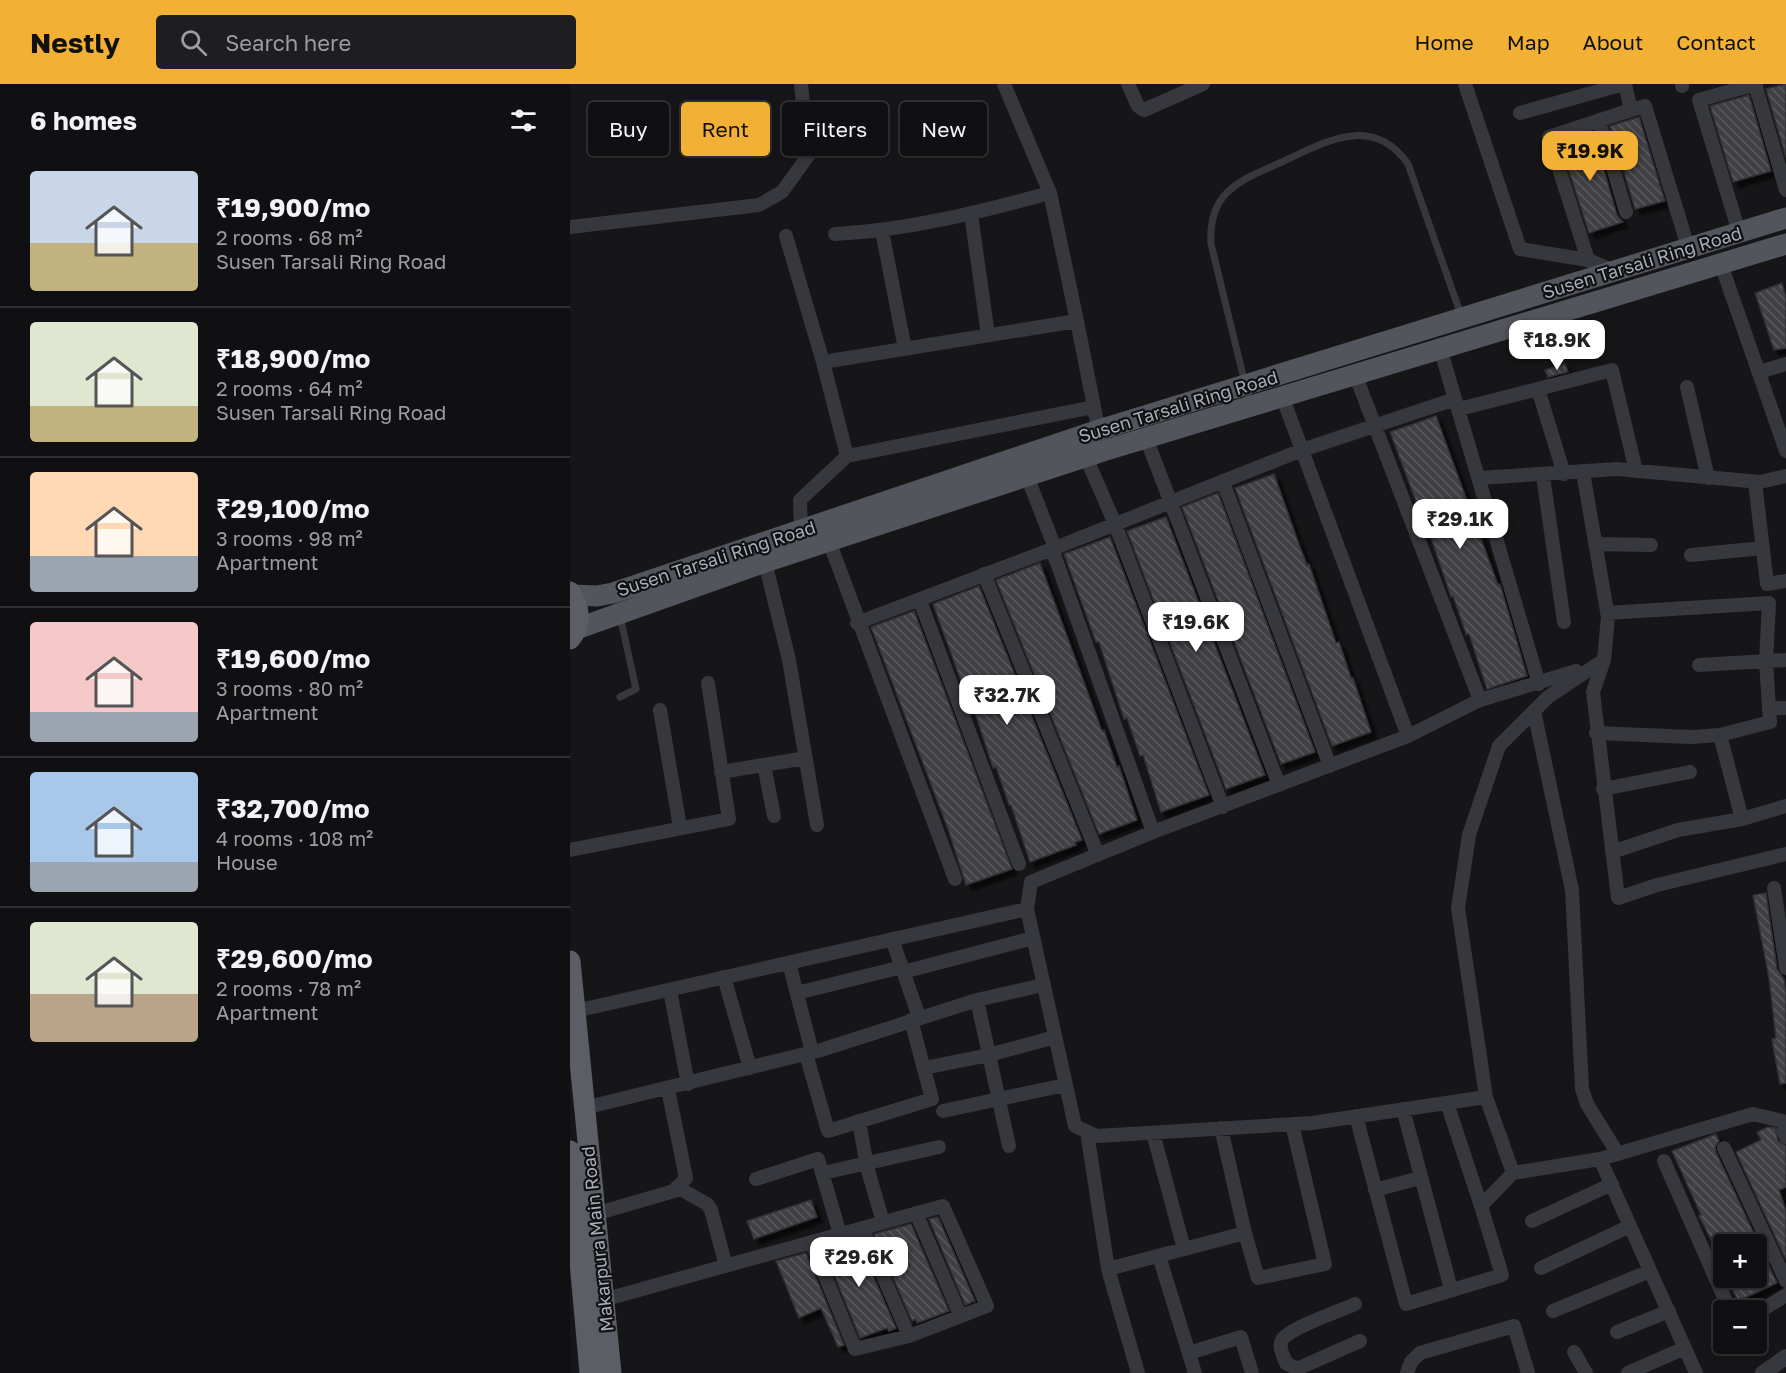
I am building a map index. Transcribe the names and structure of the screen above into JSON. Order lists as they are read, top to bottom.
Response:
{
  "streets": {
    "highway": ["Makarpura Main Road"],
    "main road": ["Susen Tarsali Ring Road"]
  },
  "page": {
    "header": "Nestly",
    "search": "Search here",
    "nav": [
      "Home",
      "Map",
      "About",
      "Contact"
    ],
    "heading": "6 homes",
    "chip": [
      "Buy",
      "Rent",
      "Filters",
      "New"
    ],
    "price": [
      "₹19.9K",
      "₹18.9K",
      "₹29.1K",
      "₹19.6K",
      "₹32.7K",
      "₹29.6K"
    ],
    "list": [
      {
        "name": "₹19,900/mo",
        "note": "2 rooms · 68 m² · Susen Tarsali Ring Road"
      },
      {
        "name": "₹18,900/mo",
        "note": "2 rooms · 64 m² · Susen Tarsali Ring Road"
      },
      {
        "name": "₹29,100/mo",
        "note": "3 rooms · 98 m² · Apartment"
      },
      {
        "name": "₹19,600/mo",
        "note": "3 rooms · 80 m² · Apartment"
      },
      {
        "name": "₹32,700/mo",
        "note": "4 rooms · 108 m² · House"
      },
      {
        "name": "₹29,600/mo",
        "note": "2 rooms · 78 m² · Apartment"
      }
    ],
    "map_buttons": ["+", "−"]
  }
}
